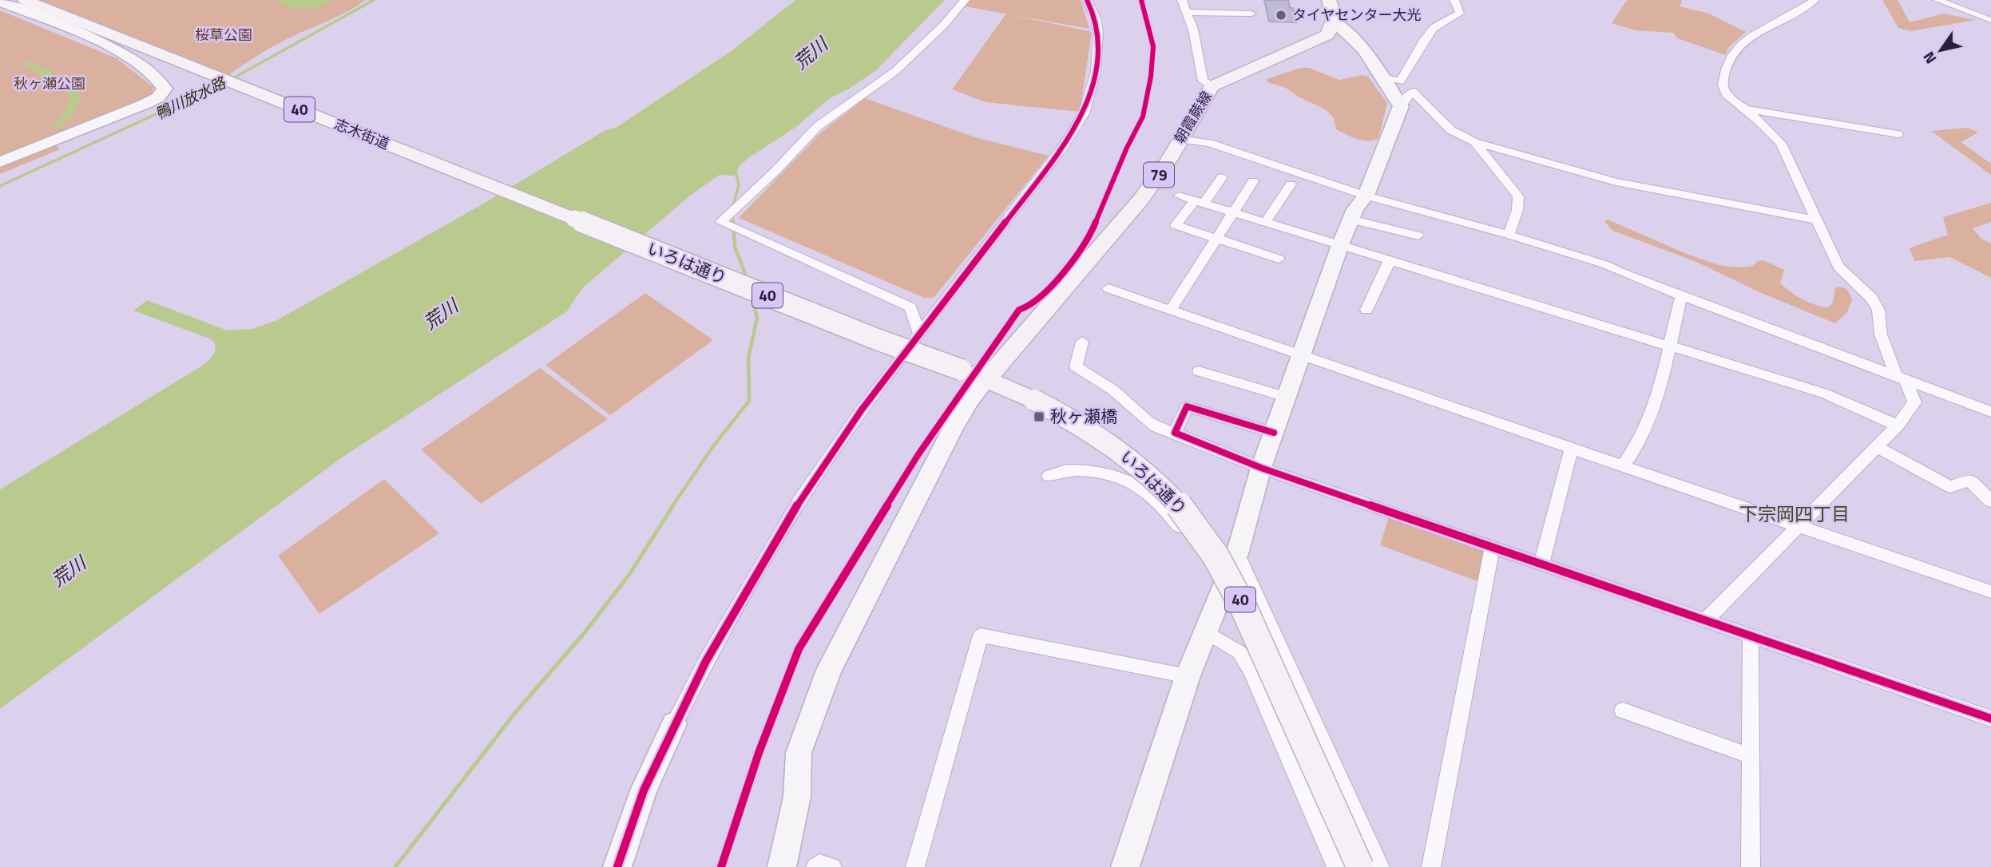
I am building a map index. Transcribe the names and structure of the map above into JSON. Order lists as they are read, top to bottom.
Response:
{
  "streets": {
    "main road": [
      "40",
      "朝霞蕨線",
      "志木街道",
      "79",
      "いろは通り"
    ]
  },
  "crossings": [
    ["朝霞蕨線", "いろは通り"],
    ["志木街道", "いろは通り"]
  ],
  "districts": ["下宗岡四丁目"],
  "water": ["荒川", "鴨川放水路"],
  "parks": ["桜草公園", "秋ヶ瀬公園"],
  "places": {
    "other": ["タイヤセンター大光"],
    "transit": ["秋ヶ瀬橋"]
  },
  "north": "bottom left"
}
